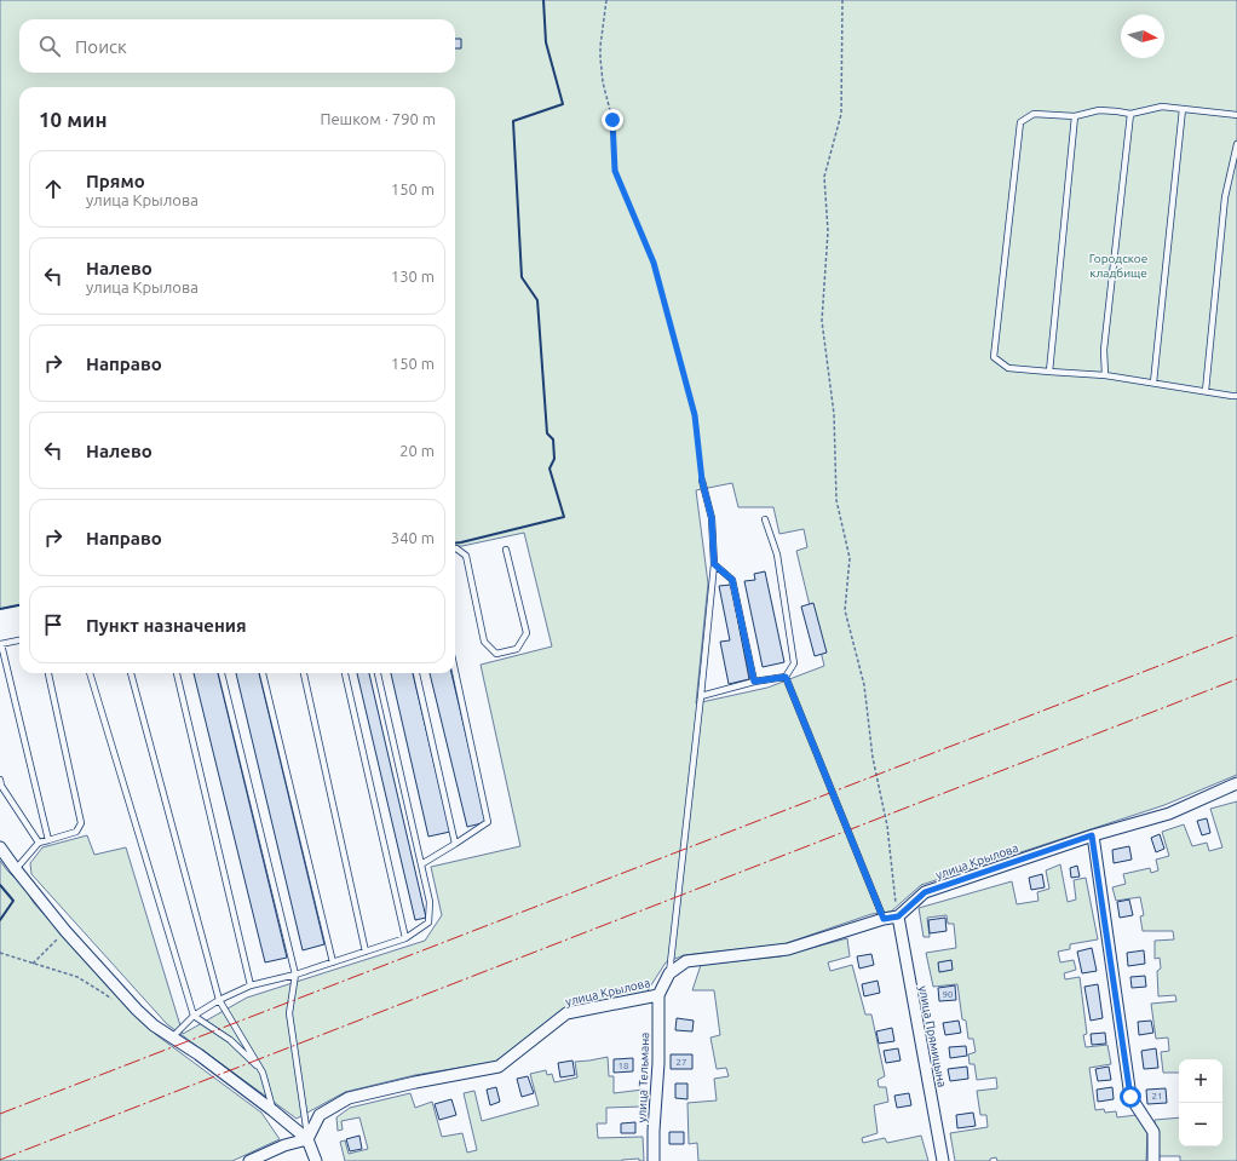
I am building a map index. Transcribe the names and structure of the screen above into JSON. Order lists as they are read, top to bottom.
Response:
{
  "streets": {
    "street": ["улица Крылова", "улица Прямицына", "улица Тельмана"]
  },
  "crossings": [
    ["улица Крылова", "улица Прямицына"],
    ["улица Крылова", "улица Тельмана"]
  ],
  "parks": ["Городское кладбище"],
  "house_numbers": [
    "90",
    "27",
    "18",
    "21"
  ],
  "north": "right",
  "page": {
    "search": "Поиск",
    "heading": ["10 мин", "Пешком · 790 m"],
    "list": [
      ["Прямо", "улица Крылова", "150 m"],
      ["Налево", "улица Крылова", "130 m"],
      ["Направо", "150 m"],
      ["Налево", "20 m"],
      ["Направо", "340 m"],
      "Пункт назначения"
    ],
    "map_buttons": ["+", "−"]
  }
}
